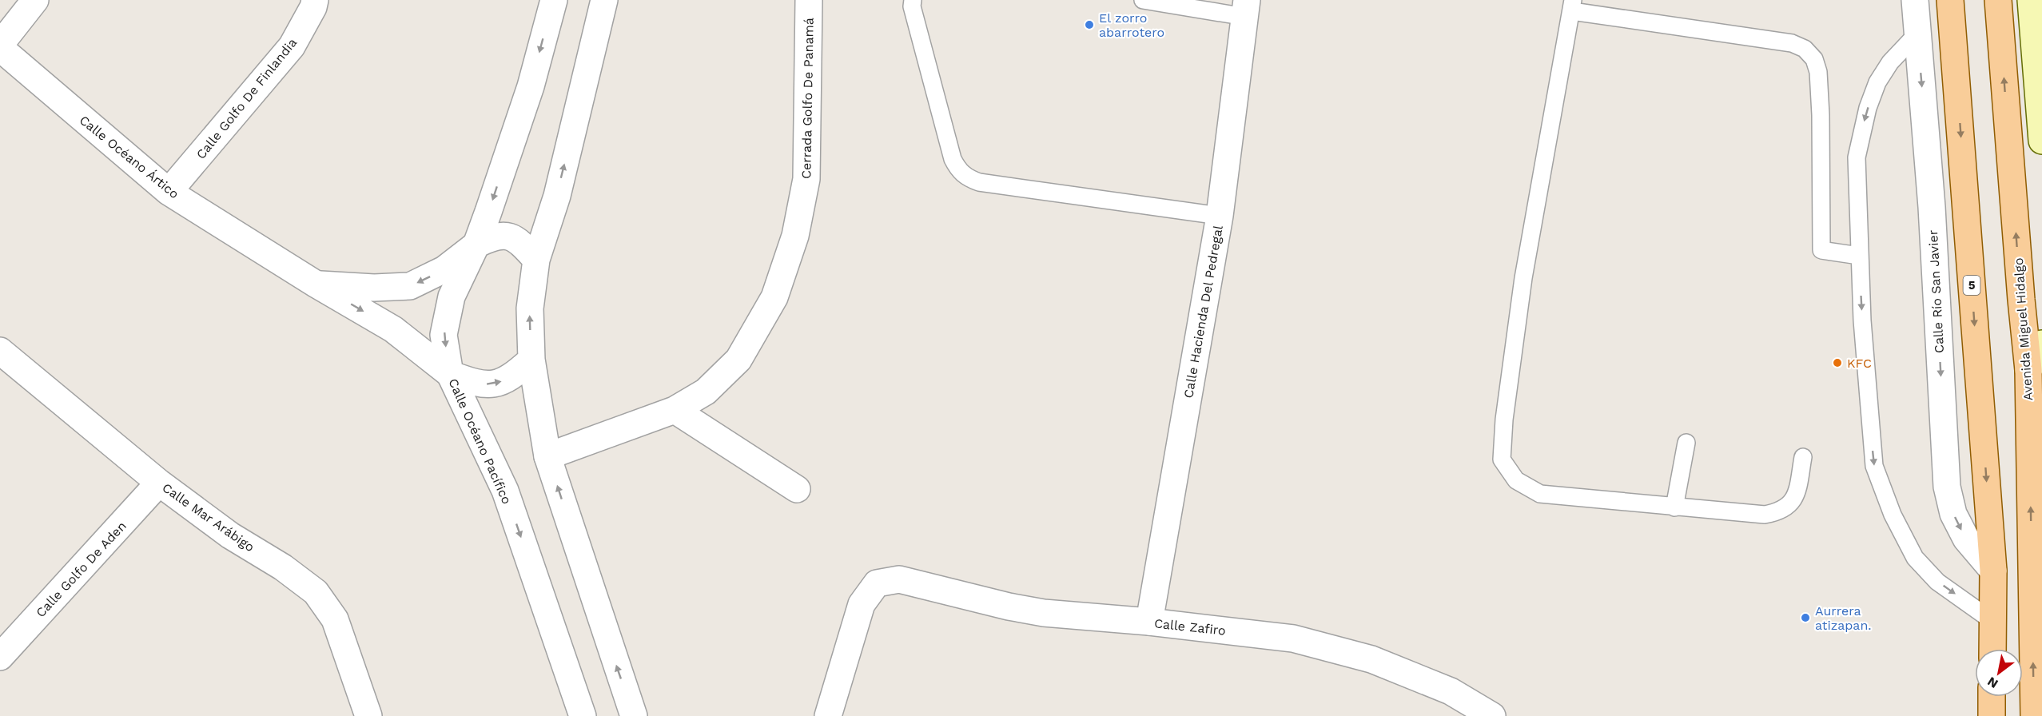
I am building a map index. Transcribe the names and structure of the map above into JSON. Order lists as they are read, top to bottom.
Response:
{
  "streets": {
    "main road": ["5", "Avenida Miguel Hidalgo"],
    "street": [
      "Calle Golfo De Finlandia",
      "Cerrada Golfo De Panamá",
      "Calle Océano Ártico",
      "Calle Río San Javier",
      "Calle Hacienda Del Pedregal",
      "Calle Océano Pacífico",
      "Calle Mar Arábigo",
      "Calle Golfo De Aden",
      "Calle Zafiro"
    ]
  },
  "crossings": [
    ["Calle Golfo De Finlandia", "Calle Océano Ártico"],
    ["Calle Océano Ártico", "Calle Océano Pacífico"],
    ["5", "Calle Río San Javier"],
    ["Calle Hacienda Del Pedregal", "Calle Zafiro"],
    ["Calle Mar Arábigo", "Calle Golfo De Aden"]
  ],
  "one_way": ["Calle Río San Javier"],
  "places": ["El zorro abarrotero", "KFC", "Aurrera atizapan."],
  "north": "bottom left"
}
